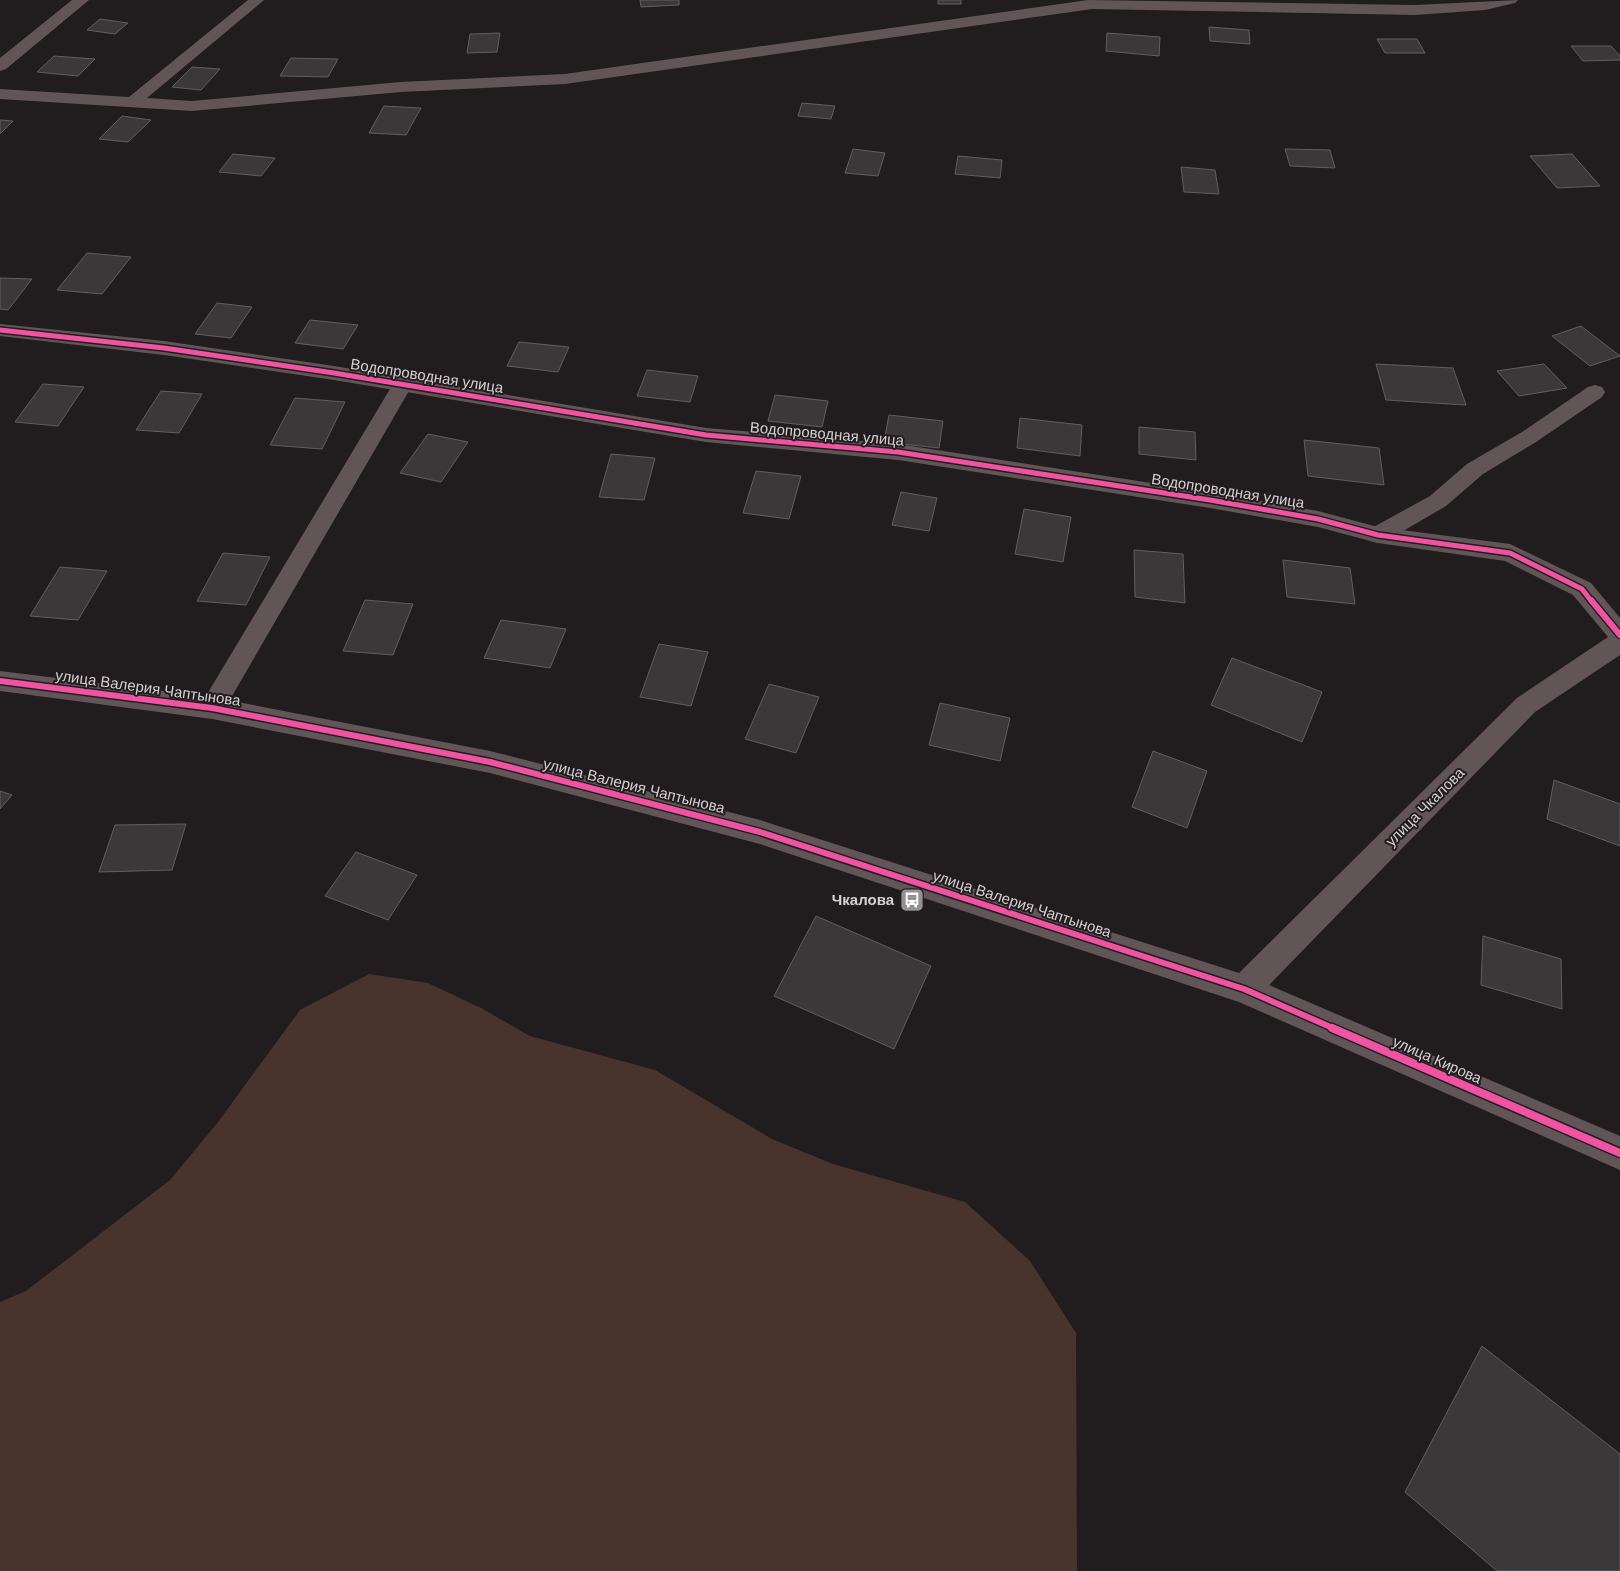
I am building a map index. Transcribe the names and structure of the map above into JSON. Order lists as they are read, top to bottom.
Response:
{
  "streets": {
    "street": [
      "Водопроводная улица",
      "улица Валерия Чаптынова",
      "улица Чкалова",
      "улица Кирова"
    ]
  },
  "crossings": [
    ["улица Валерия Чаптынова", "улица Чкалова"],
    ["улица Валерия Чаптынова", "улица Кирова"],
    ["улица Чкалова", "улица Кирова"]
  ],
  "places": {
    "bus stop": ["Чкалова"]
  }
}
